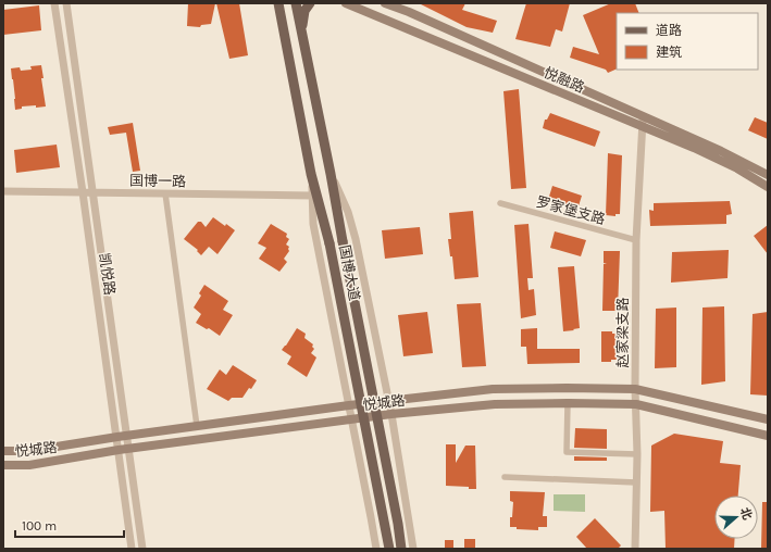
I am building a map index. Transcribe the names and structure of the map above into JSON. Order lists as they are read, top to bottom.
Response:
{
  "streets": {
    "main road": ["悦融路", "国博大道", "悦城路"],
    "street": [
      "国博一路",
      "罗家堡支路",
      "凯悦路",
      "赵家梁支路"
    ]
  },
  "crossings": [
    ["悦融路", "赵家梁支路"],
    ["国博一路", "凯悦路"],
    ["罗家堡支路", "赵家梁支路"],
    ["凯悦路", "悦城路"],
    ["赵家梁支路", "悦城路"]
  ],
  "legend": ["道路", "建筑"],
  "scale_bar": "100 m",
  "north": "right"
}
